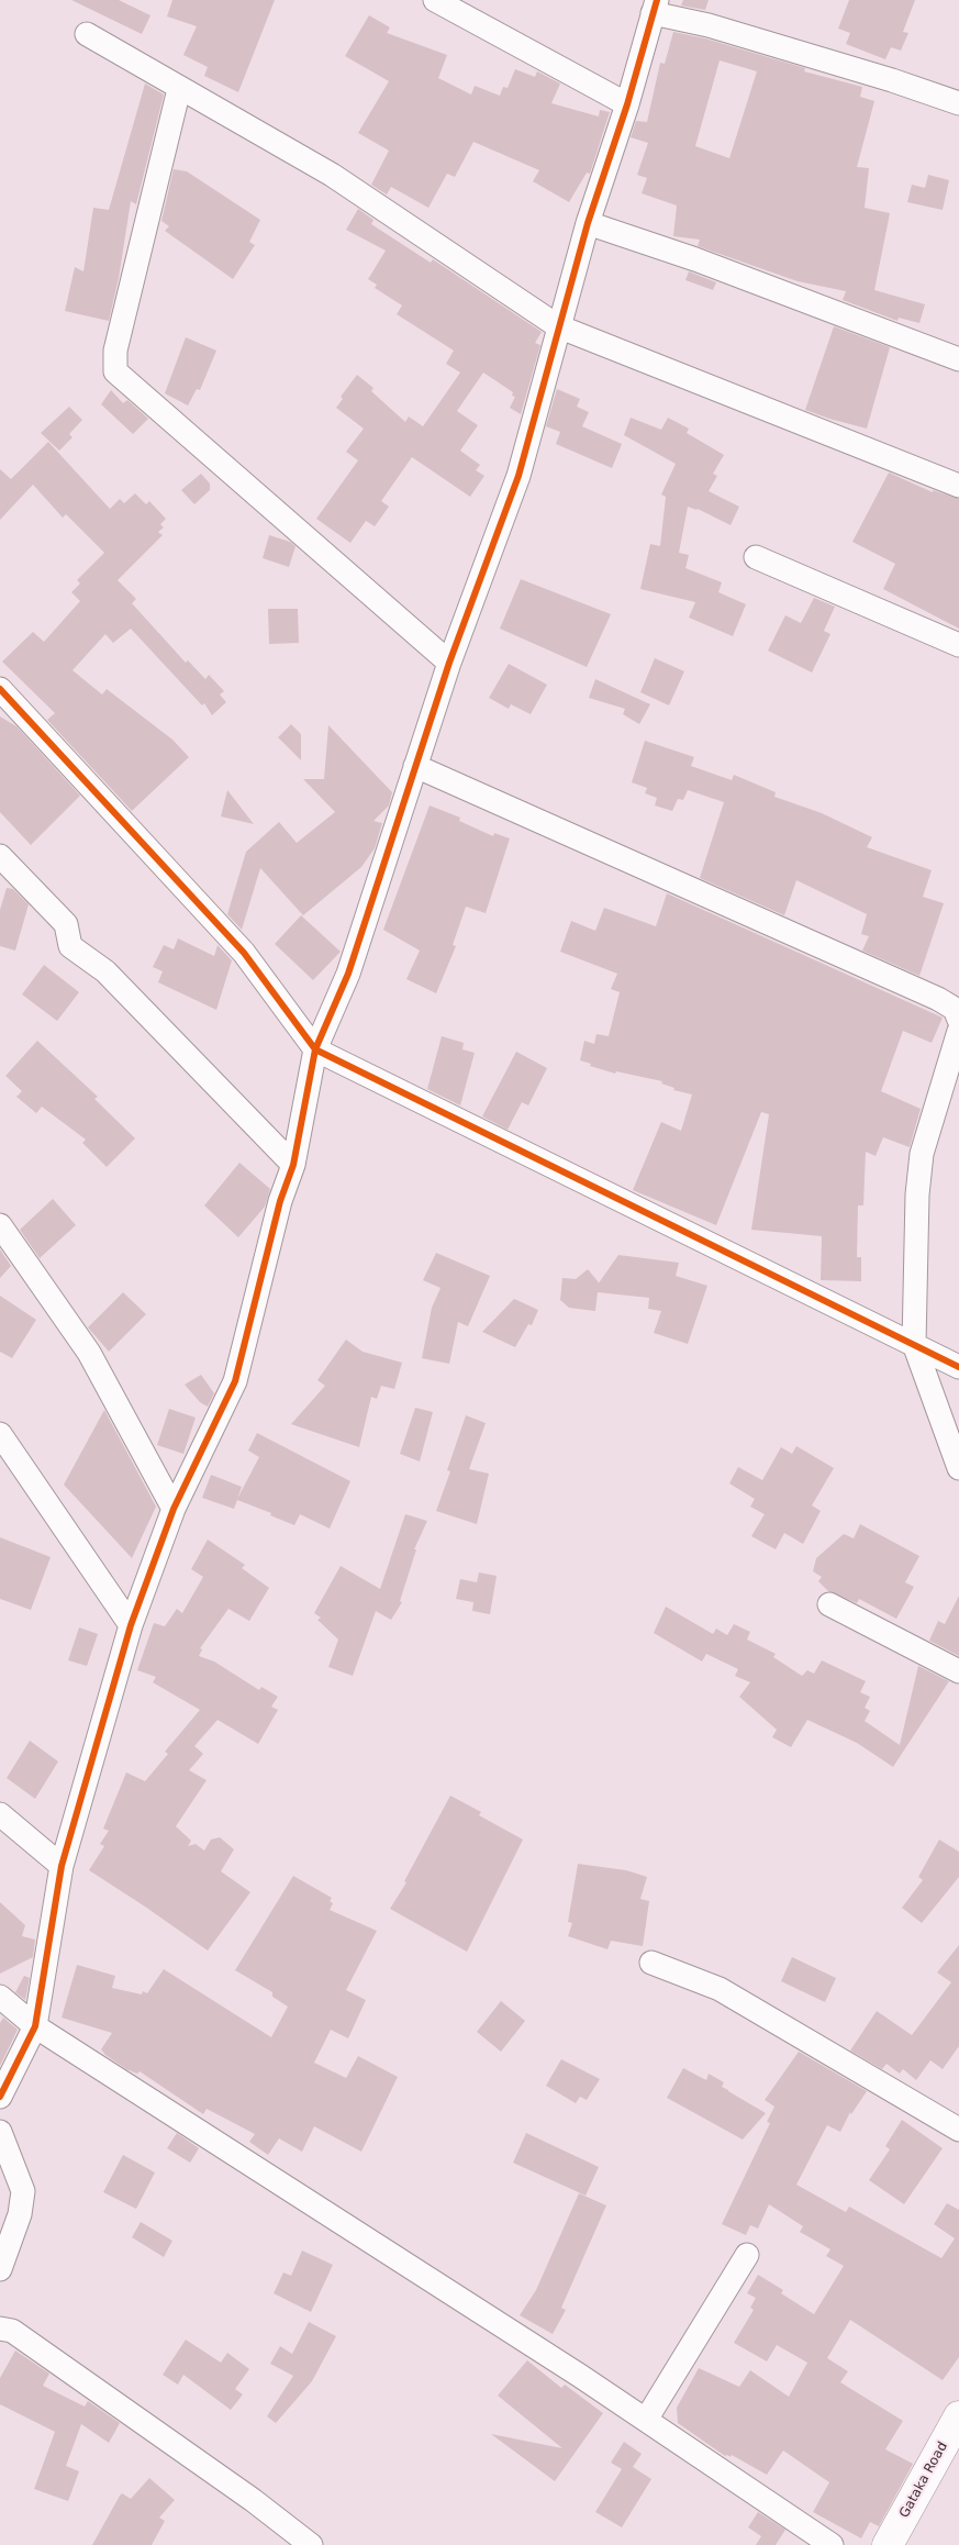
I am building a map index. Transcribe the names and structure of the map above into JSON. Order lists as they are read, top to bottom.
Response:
{
  "streets": {
    "street": ["Gataka Road"]
  }
}
